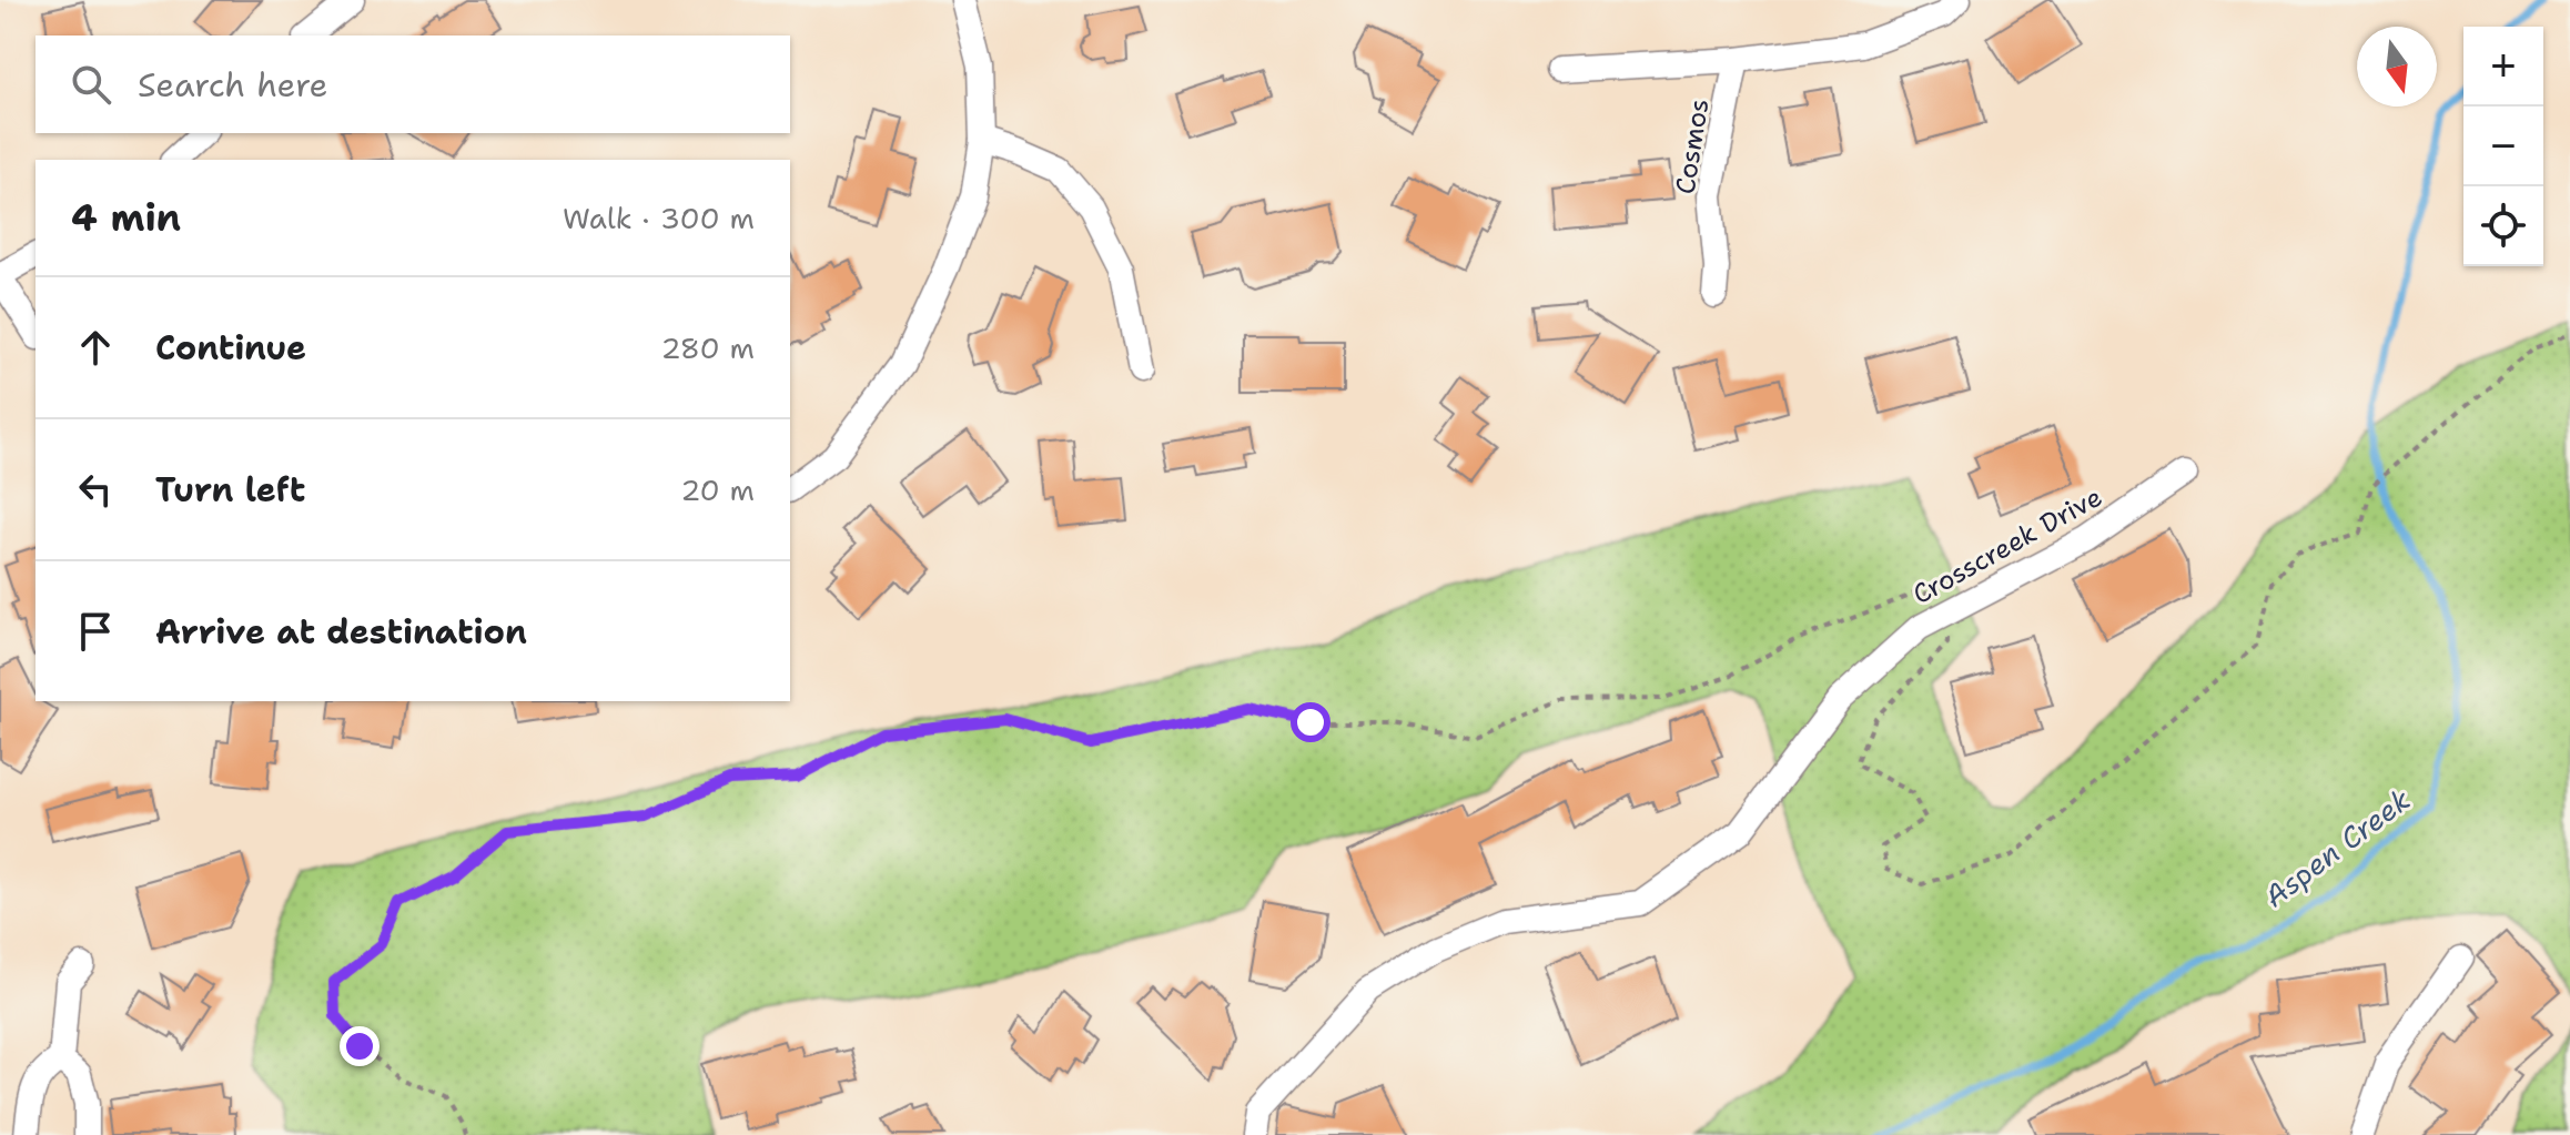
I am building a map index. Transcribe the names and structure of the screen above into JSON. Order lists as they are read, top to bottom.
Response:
{
  "streets": {
    "street": ["Cosmos", "Crosscreek Drive"]
  },
  "water": ["Aspen Creek"],
  "north": "bottom",
  "page": {
    "map_buttons": ["+", "−"],
    "search": "Search here",
    "heading": ["4 min", "Walk · 300 m"],
    "list": [
      ["Continue", "280 m"],
      ["Turn left", "20 m"],
      "Arrive at destination"
    ]
  }
}
